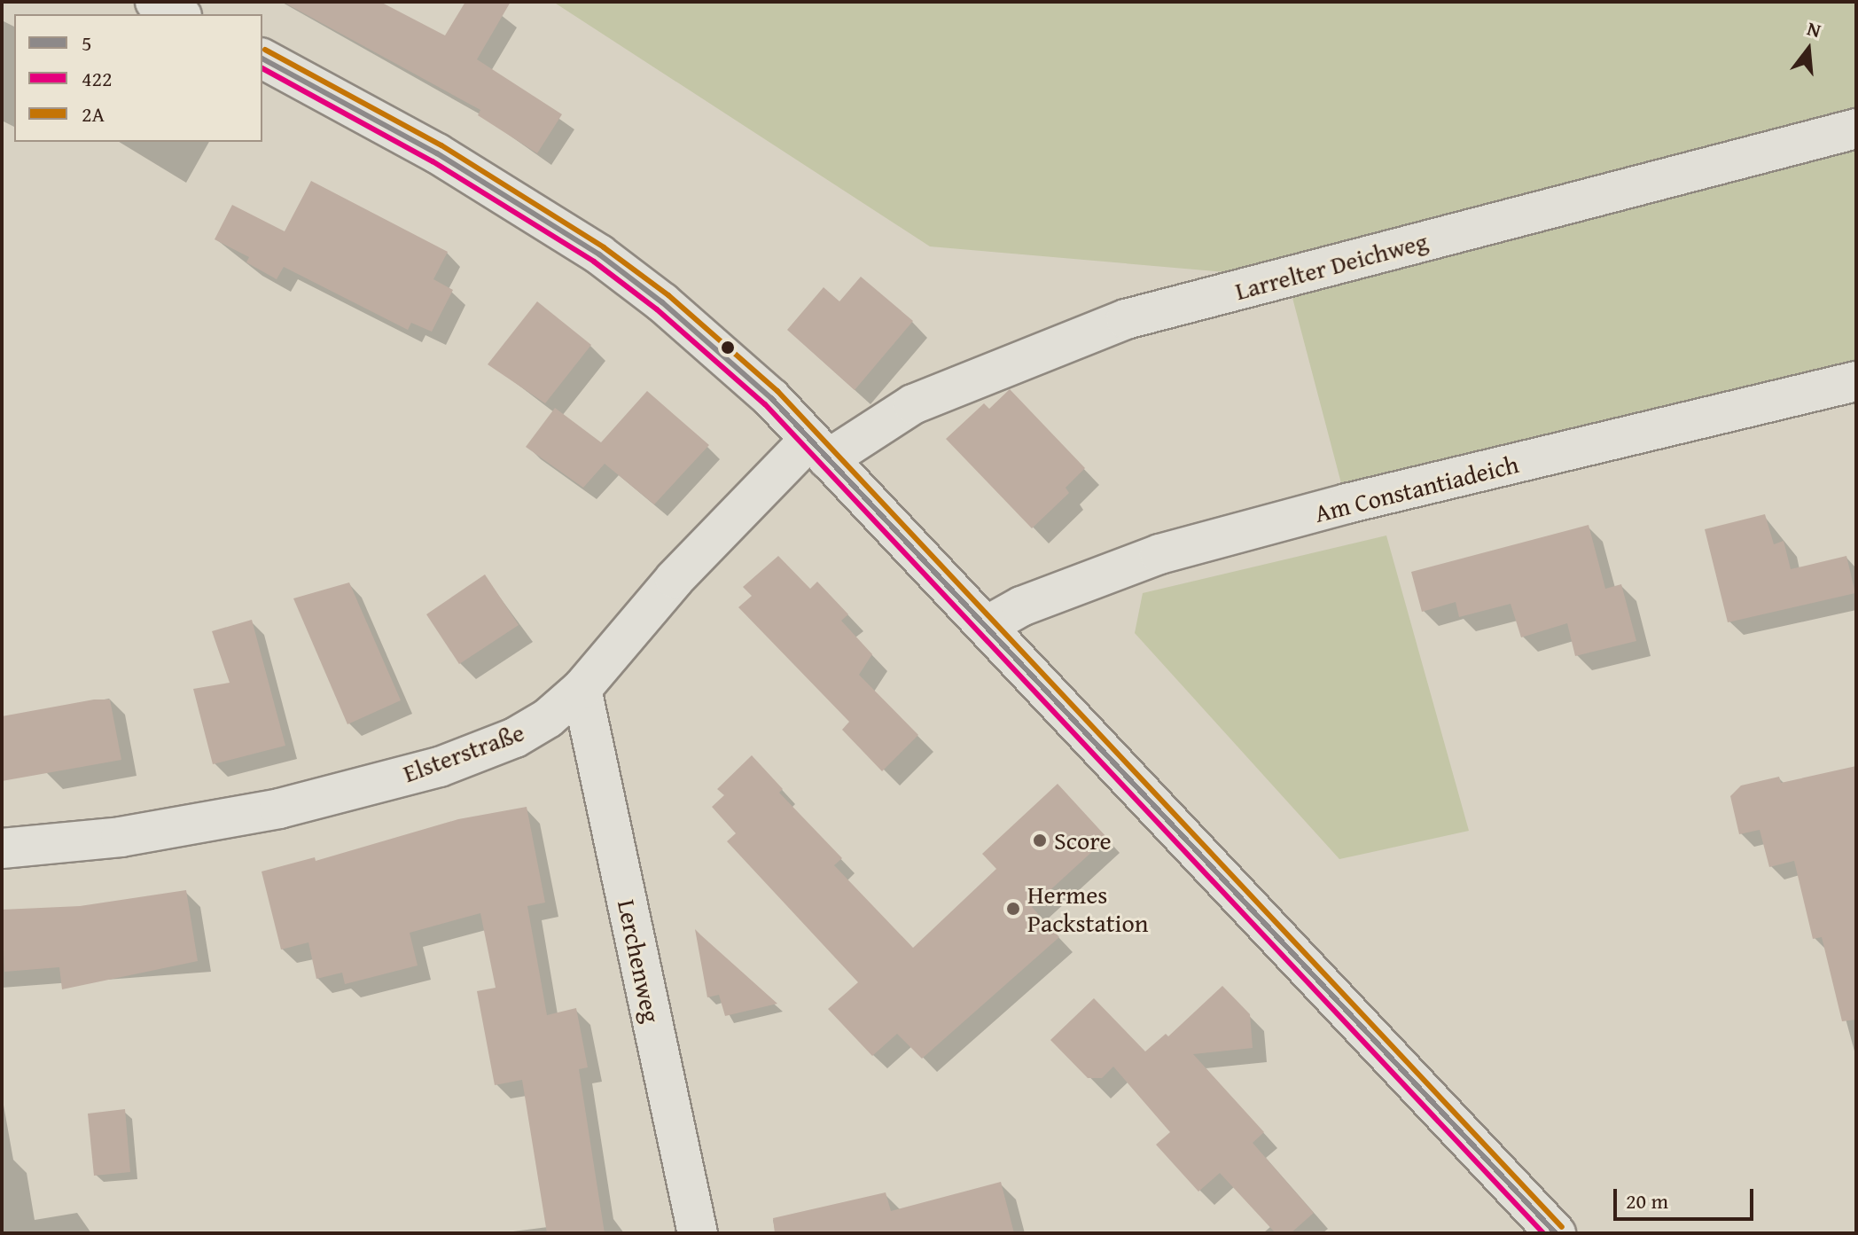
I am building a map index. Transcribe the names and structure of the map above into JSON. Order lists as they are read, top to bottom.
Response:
{
  "streets": {
    "street": [
      "Larrelter Deichweg",
      "Am Constantiadeich",
      "Elsterstraße",
      "Lerchenweg"
    ]
  },
  "crossings": [
    ["Larrelter Deichweg", "Elsterstraße"],
    ["Elsterstraße", "Lerchenweg"]
  ],
  "places": ["Score", "Hermes Packstation"],
  "lines": ["transit line 2A", "transit line 5", "transit line 422"],
  "legend": ["5", "422", "2A"],
  "scale_bar": "20 m",
  "north": "top"
}
